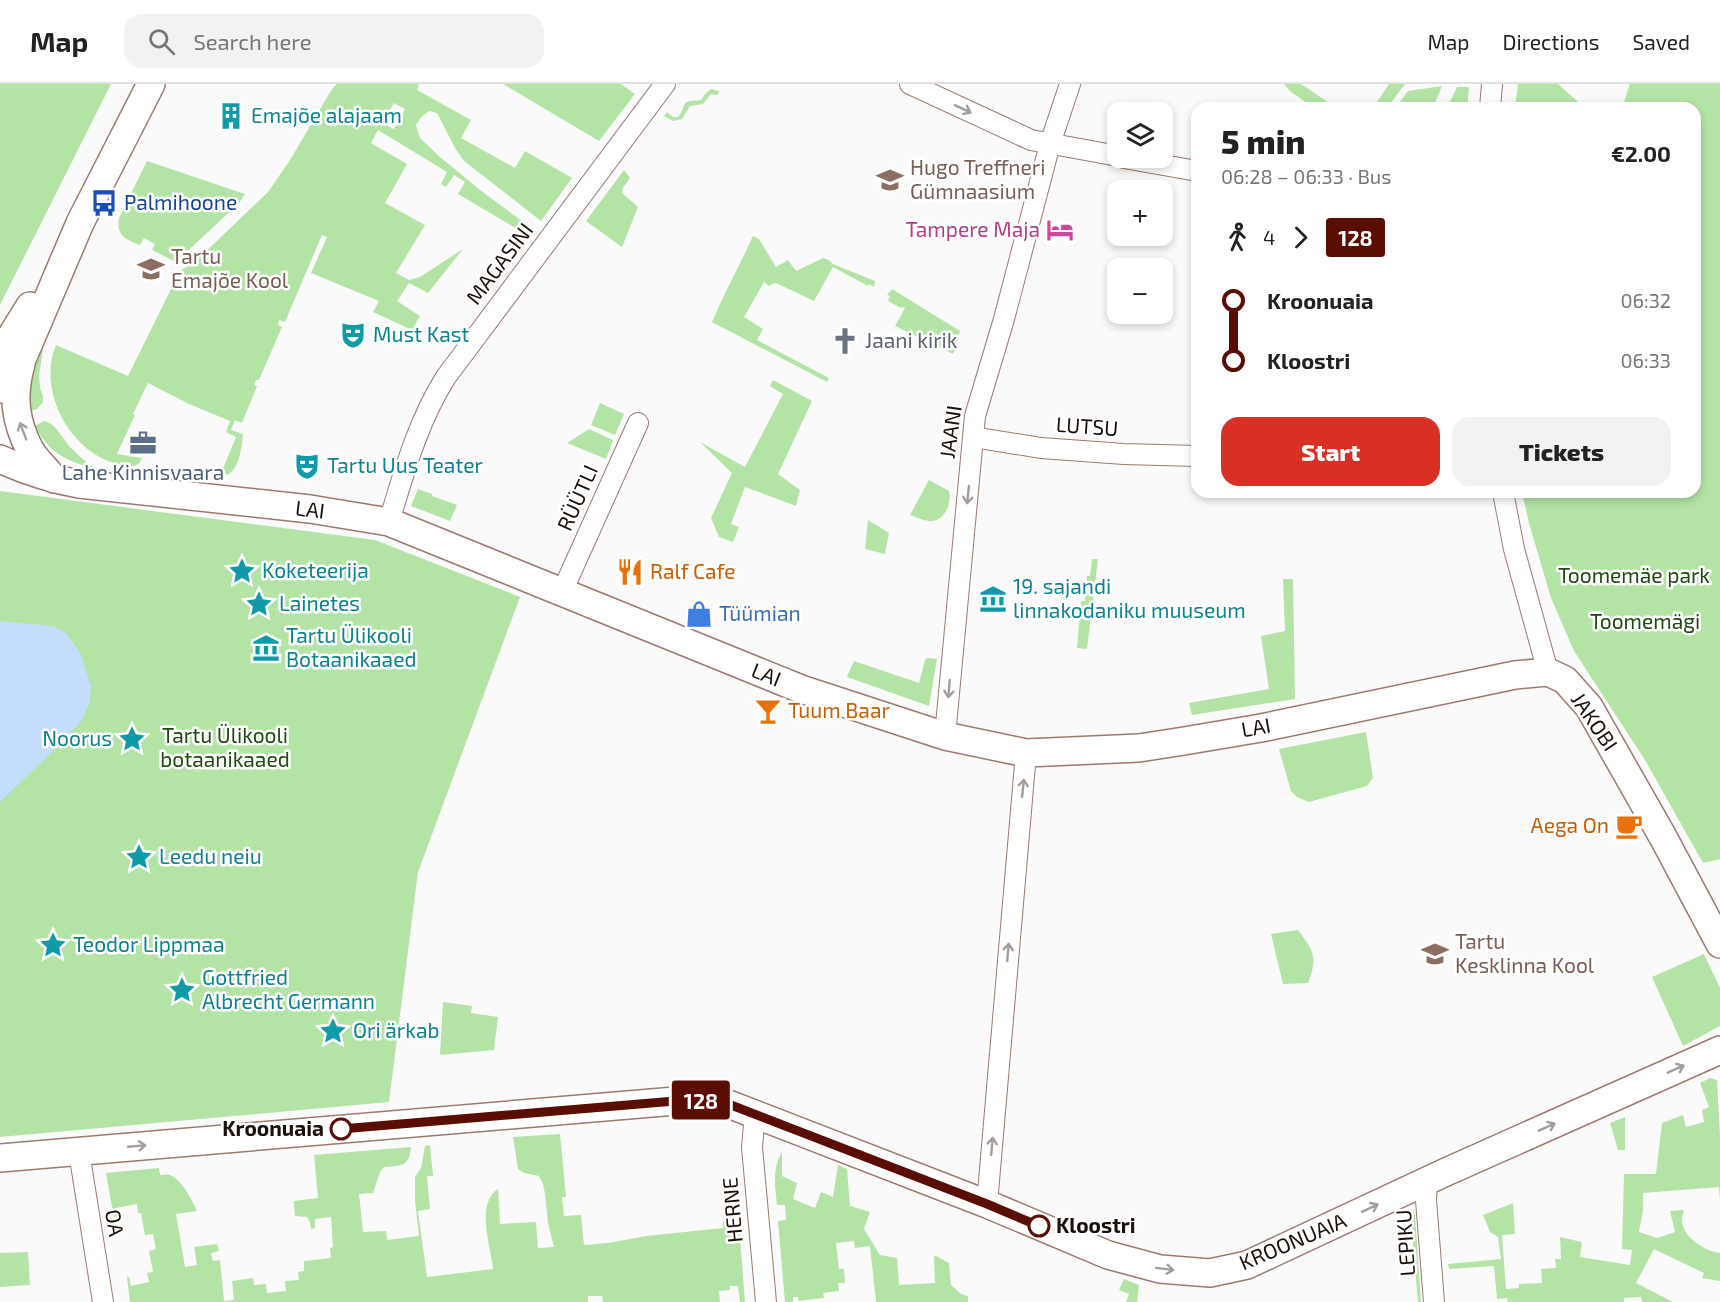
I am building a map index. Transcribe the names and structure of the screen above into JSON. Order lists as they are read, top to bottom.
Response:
{
  "streets": {
    "main road": ["LAI", "JAKOBI", "KROONUAIA"],
    "street": [
      "MAGASINI",
      "LUTSU",
      "JAANI",
      "RÜÜTLI",
      "HERNE",
      "OA",
      "LEPIKU"
    ]
  },
  "crossings": [
    ["MAGASINI", "LAI"],
    ["LUTSU", "JAANI"],
    ["JAANI", "LAI"],
    ["RÜÜTLI", "LAI"],
    ["LAI", "JAKOBI"],
    ["HERNE", "KROONUAIA"],
    ["OA", "KROONUAIA"],
    ["KROONUAIA", "LEPIKU"]
  ],
  "one_way": ["JAANI", "KROONUAIA"],
  "parks": ["Toomemäe park", "Toomemägi", "Tartu Ülikooli botaanikaaed"],
  "places": {
    "building": ["Emajõe alajaam"],
    "school or university": ["Hugo Treffneri Gümnaasium", "Tartu Emajõe Kool", "Tartu Kesklinna Kool"],
    "bus stop": ["Palmihoone"],
    "hotel": ["Tampere Maja"],
    "theatre": ["Must Kast", "Tartu Uus Teater"],
    "church": ["Jaani kirik"],
    "office": ["Lahe Kinnisvaara"],
    "place": [
      "Koketeerija",
      "Lainetes",
      "Noorus",
      "Leedu neiu",
      "Teodor Lippmaa",
      "Gottfried Albrecht Germann",
      "Ori ärkab"
    ],
    "restaurant": ["Ralf Cafe"],
    "museum": ["19. sajandi linnakodaniku muuseum", "Tartu Ülikooli Botaanikaaed"],
    "shop": ["Tüümian"],
    "bar": ["Tuum Baar"],
    "cafe": ["Aega On"],
    "other": ["Kroonuaia", "Kloostri"]
  },
  "lines": ["bus line 128"],
  "page": {
    "header": "Map",
    "search": "Search here",
    "nav": ["Map", "Directions", "Saved"],
    "on_map": "128",
    "map_buttons": ["+", "−"],
    "heading": ["5 min", "06:28 – 06:33 · Bus", "€2.00"],
    "legs": ["4", "128"],
    "list": [
      {
        "name": "Kroonuaia",
        "value": "06:32"
      },
      {
        "name": "Kloostri",
        "value": "06:33"
      }
    ],
    "buttons": ["Start", "Tickets"]
  }
}
